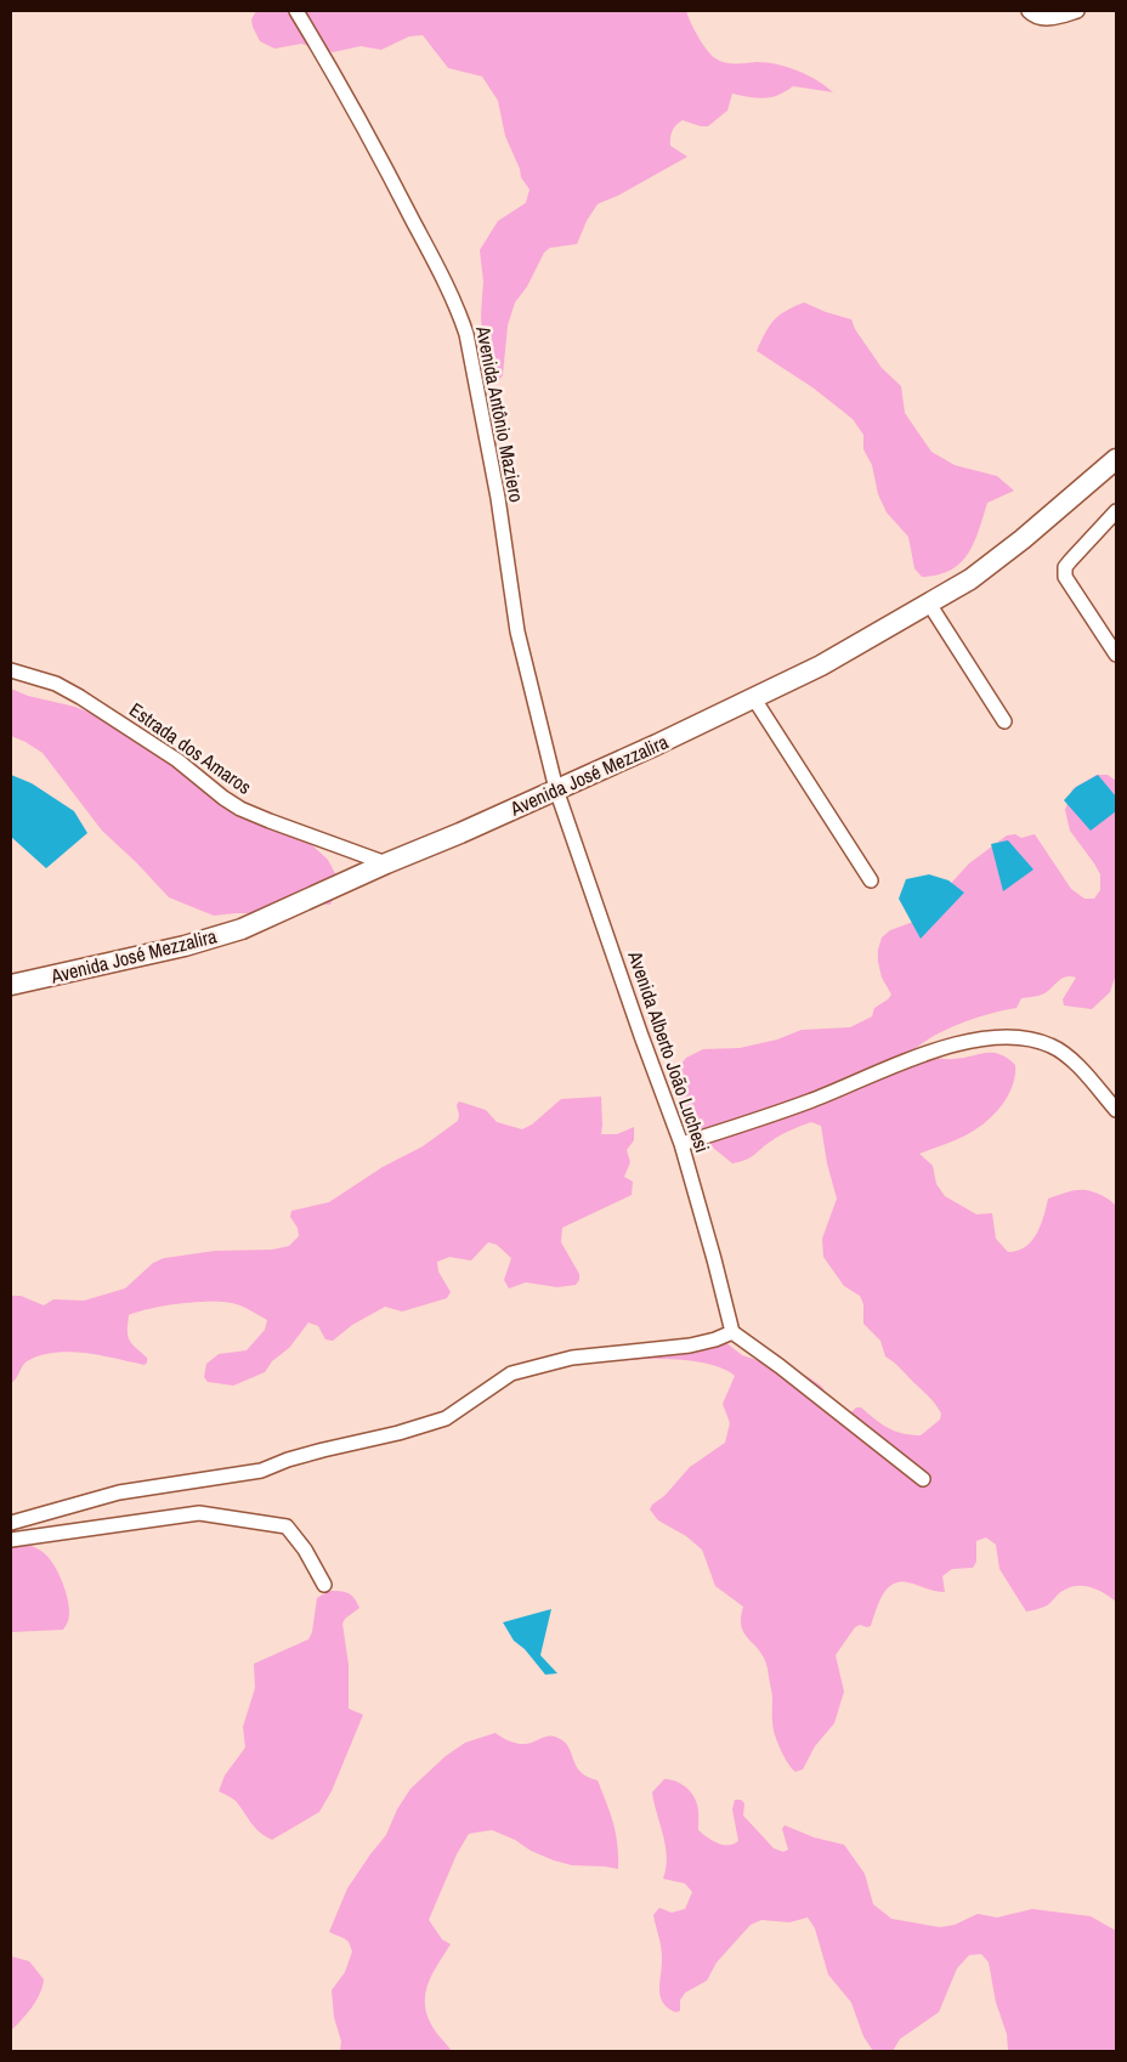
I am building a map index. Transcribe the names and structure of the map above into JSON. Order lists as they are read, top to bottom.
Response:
{
  "streets": {
    "main road": ["Avenida José Mezzalira"],
    "street": ["Avenida Antônio Maziero", "Estrada dos Amaros", "Avenida Alberto João Luchesi"]
  },
  "crossings": [
    ["Avenida Antônio Maziero", "Avenida José Mezzalira"],
    ["Avenida Antônio Maziero", "Avenida Alberto João Luchesi"],
    ["Estrada dos Amaros", "Avenida José Mezzalira"],
    ["Avenida José Mezzalira", "Avenida Alberto João Luchesi"]
  ]
}
